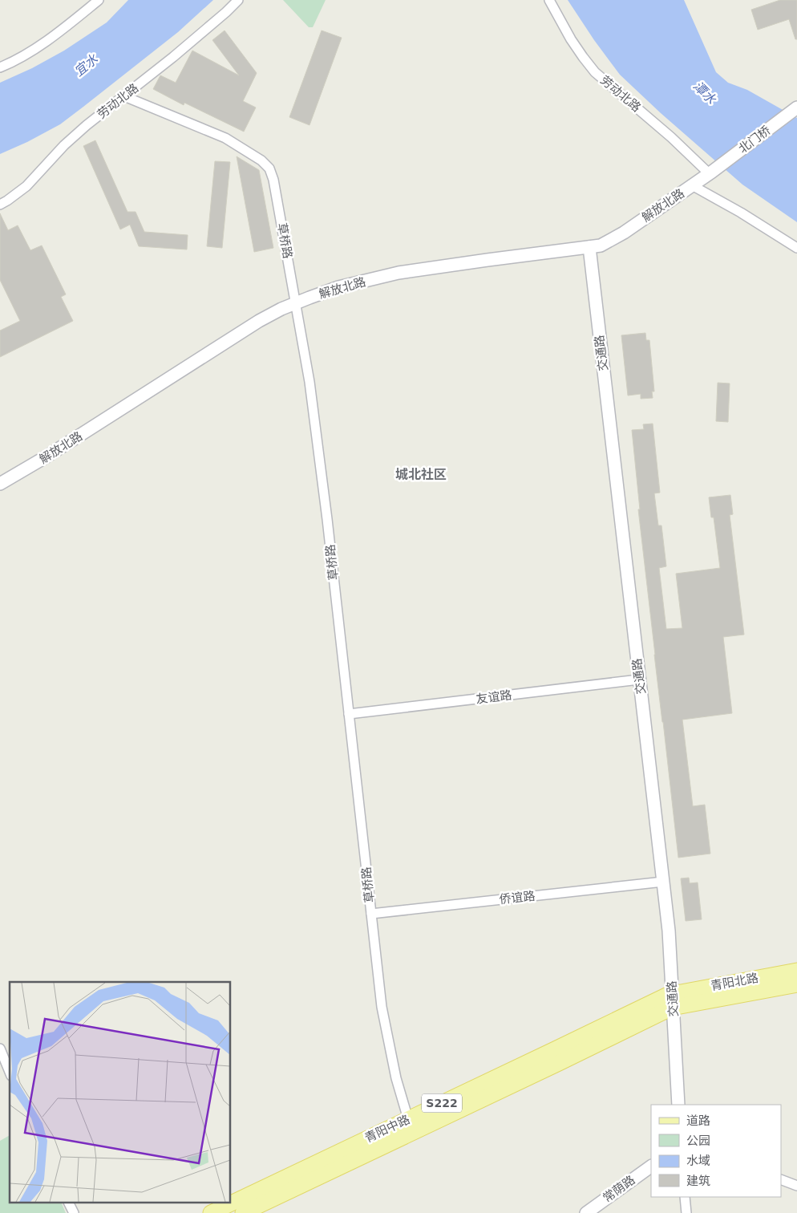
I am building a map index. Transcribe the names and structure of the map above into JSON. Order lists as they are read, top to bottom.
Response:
{
  "streets": {
    "main road": ["青阳北路", "S222", "青阳中路"],
    "street": [
      "劳动北路",
      "北门桥",
      "解放北路",
      "草桥路",
      "交通路",
      "友谊路",
      "侨谊路",
      "常荫路"
    ]
  },
  "crossings": [
    ["劳动北路", "北门桥"],
    ["劳动北路", "解放北路"],
    ["劳动北路", "草桥路"],
    ["北门桥", "解放北路"],
    ["解放北路", "草桥路"],
    ["解放北路", "交通路"],
    ["草桥路", "友谊路"],
    ["草桥路", "侨谊路"],
    ["草桥路", "青阳中路"],
    ["交通路", "友谊路"],
    ["交通路", "侨谊路"],
    ["交通路", "青阳北路"],
    ["交通路", "青阳中路"],
    ["青阳北路", "青阳中路"]
  ],
  "districts": ["城北社区"],
  "water": ["宜水", "潭水"],
  "legend": [
    "道路",
    "公园",
    "水域",
    "建筑"
  ]
}
